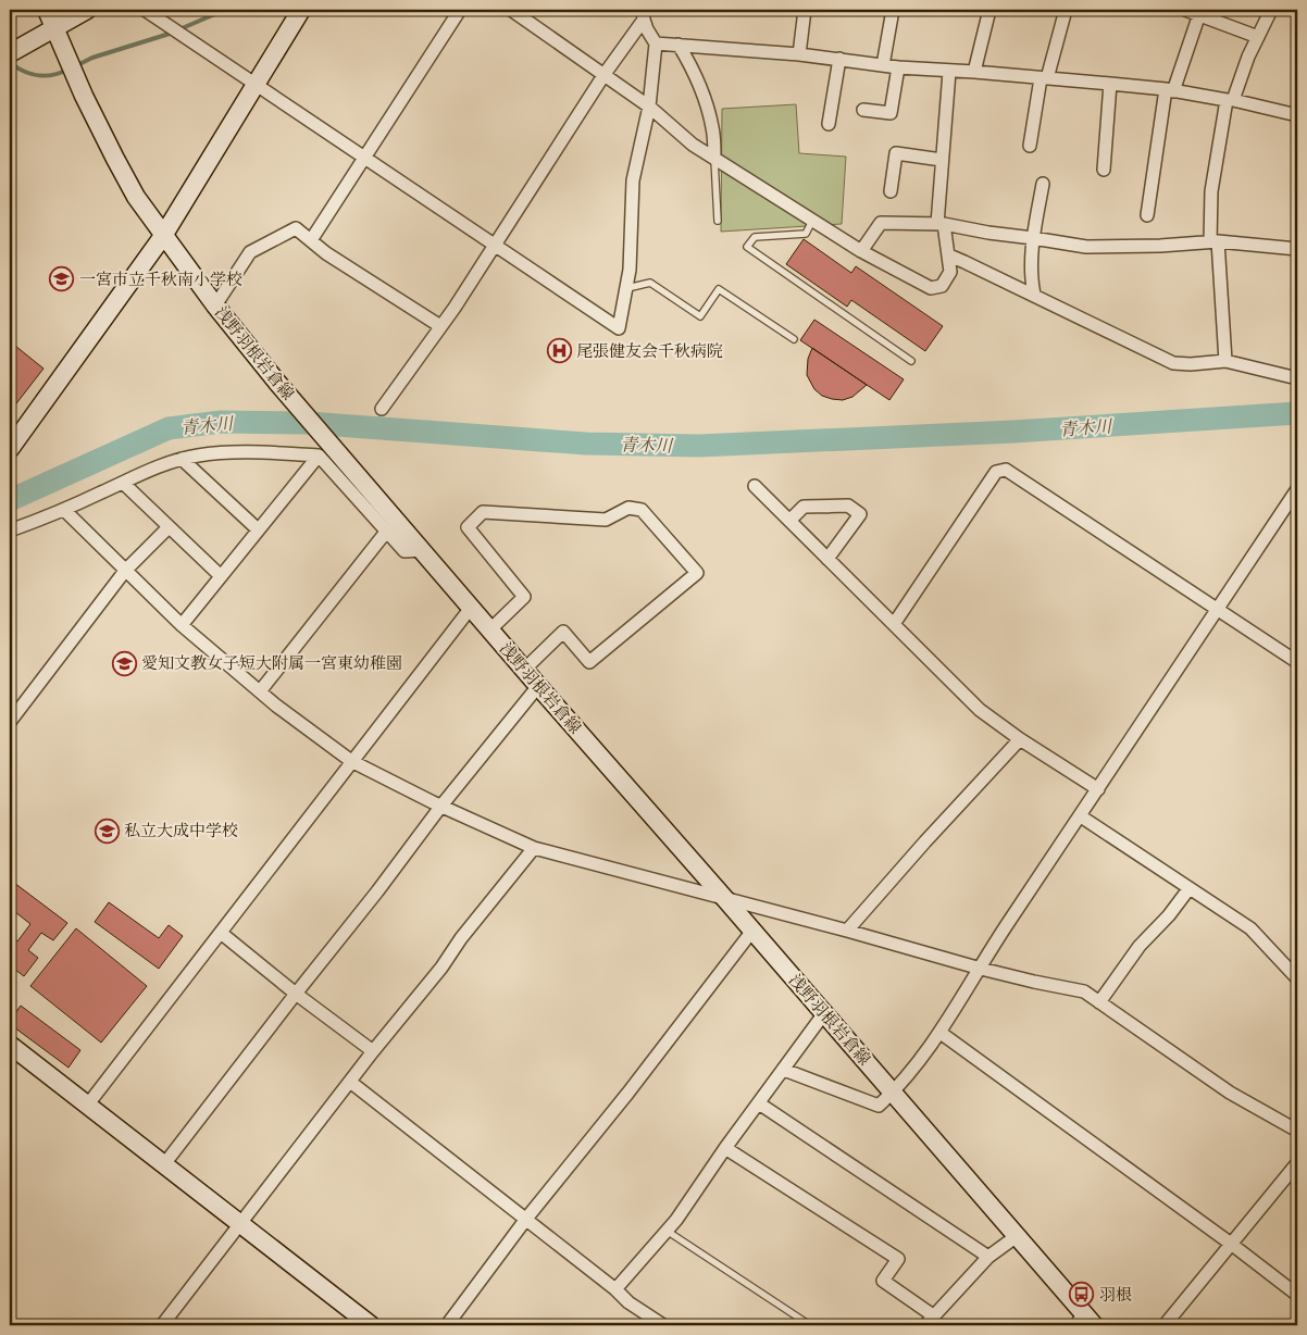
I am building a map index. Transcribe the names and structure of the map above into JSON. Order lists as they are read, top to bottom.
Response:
{
  "streets": {
    "main road": ["浅野羽根岩倉線"]
  },
  "water": ["青木川"],
  "places": {
    "school or university": ["一宮市立千秋南小学校", "愛知文教女子短大附属一宮東幼稚園", "私立大成中学校"],
    "hospital": ["尾張健友会千秋病院"],
    "bus stop": ["羽根"]
  }
}
